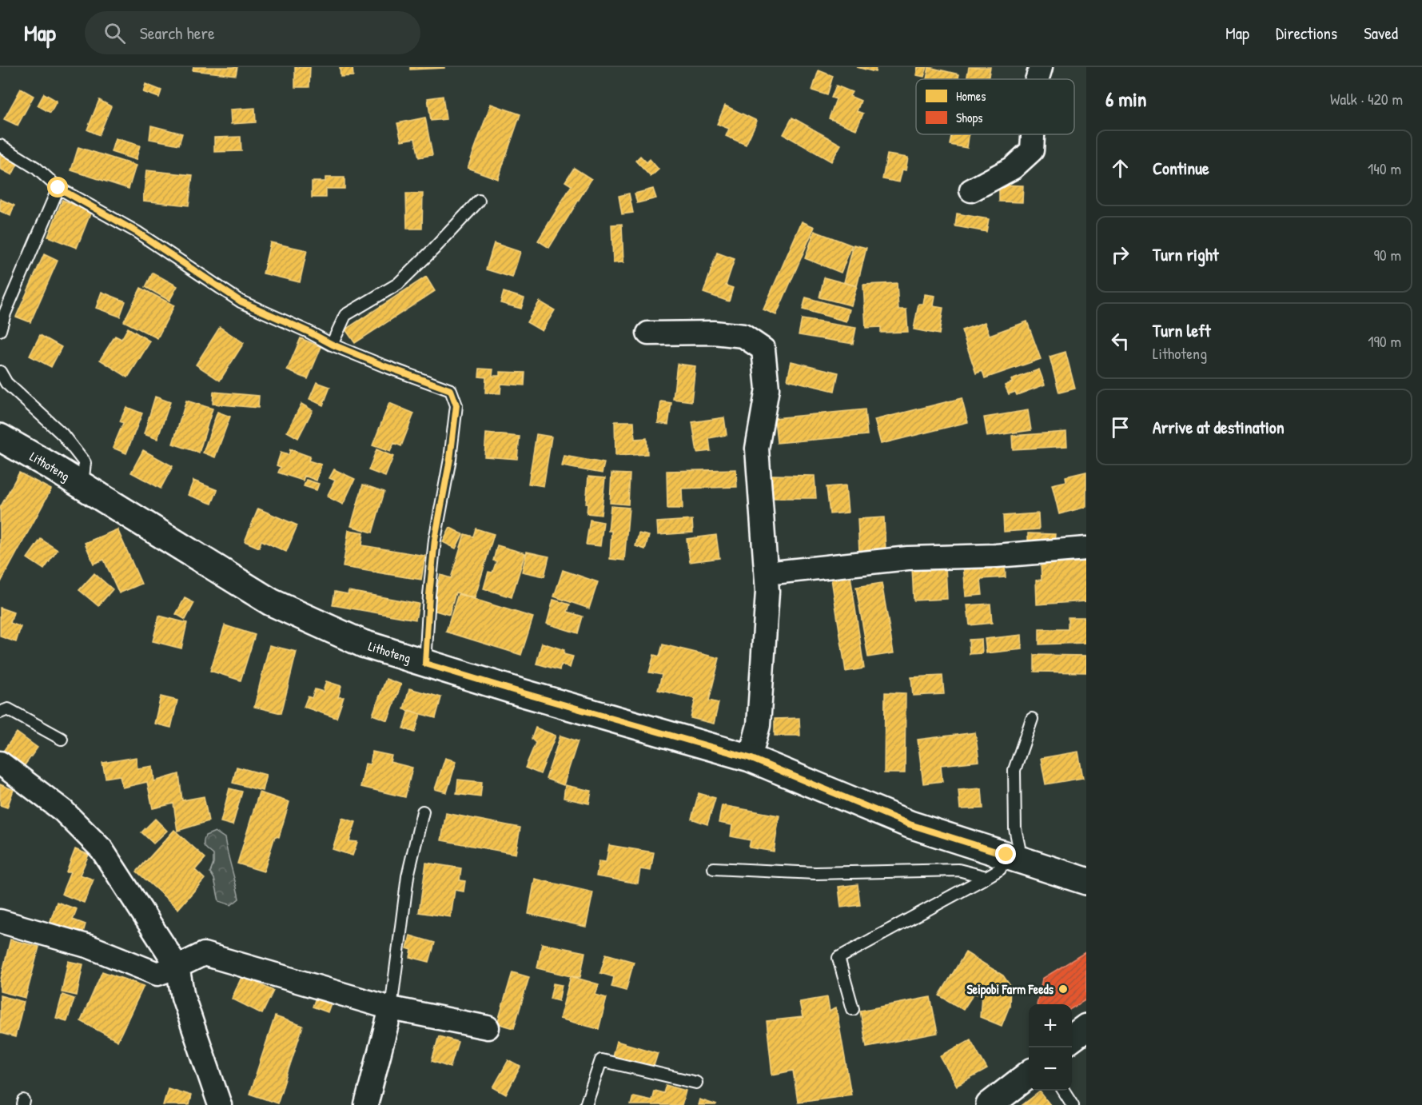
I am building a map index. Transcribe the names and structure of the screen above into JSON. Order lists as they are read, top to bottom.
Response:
{
  "streets": {
    "main road": ["Lithoteng"]
  },
  "places": ["Seipobi Farm Feeds"],
  "legend": ["Homes", "Shops"],
  "page": {
    "header": "Map",
    "search": "Search here",
    "nav": ["Map", "Directions", "Saved"],
    "heading": ["6 min", "Walk · 420 m"],
    "list": [
      ["Continue", "140 m"],
      ["Turn right", "90 m"],
      ["Turn left", "Lithoteng", "190 m"],
      "Arrive at destination"
    ],
    "map_buttons": ["+", "−"]
  }
}
